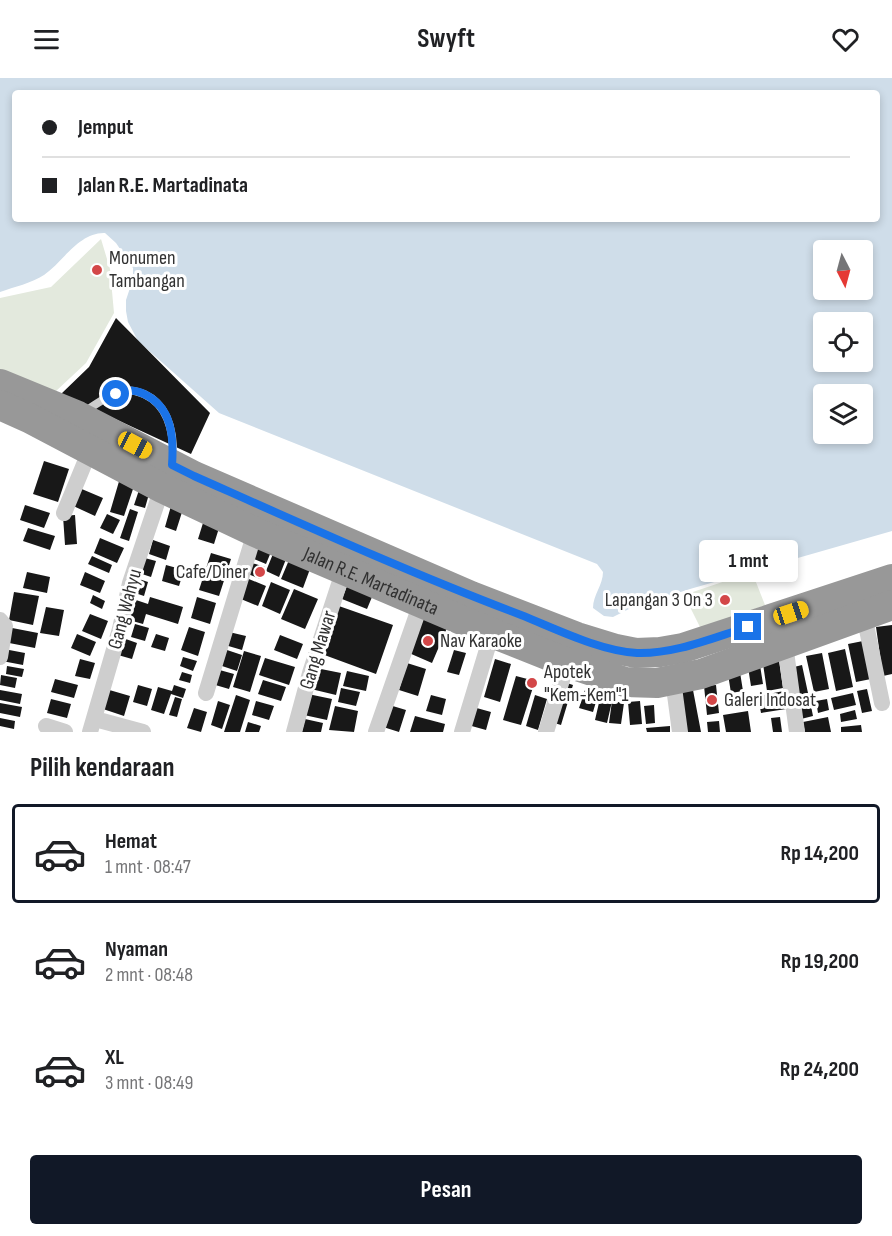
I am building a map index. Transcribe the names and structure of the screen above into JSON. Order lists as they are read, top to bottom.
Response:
{
  "streets": {
    "highway": ["Jalan R.E. Martadinata"],
    "street": ["Gang Wahyu", "Gang Mawar"]
  },
  "crossings": [
    ["Jalan R.E. Martadinata", "Gang Wahyu"],
    ["Jalan R.E. Martadinata", "Gang Mawar"]
  ],
  "places": [
    "Monumen Tambangan",
    "Cafe/Diner",
    "Lapangan 3 On 3",
    "Nav Karaoke",
    "Apotek \"Kem-Kem\"1",
    "Galeri Indosat"
  ],
  "north": "bottom",
  "page": {
    "header": "Swyft",
    "banner": ["Jemput", "Jalan R.E. Martadinata"],
    "bubble": "1 mnt",
    "heading": "Pilih kendaraan",
    "list": [
      {
        "name": "Hemat",
        "note": "1 mnt · 08:47",
        "value": "Rp 14,200"
      },
      {
        "name": "Nyaman",
        "note": "2 mnt · 08:48",
        "value": "Rp 19,200"
      },
      {
        "name": "XL",
        "note": "3 mnt · 08:49",
        "value": "Rp 24,200"
      }
    ],
    "buttons": "Pesan"
  }
}
